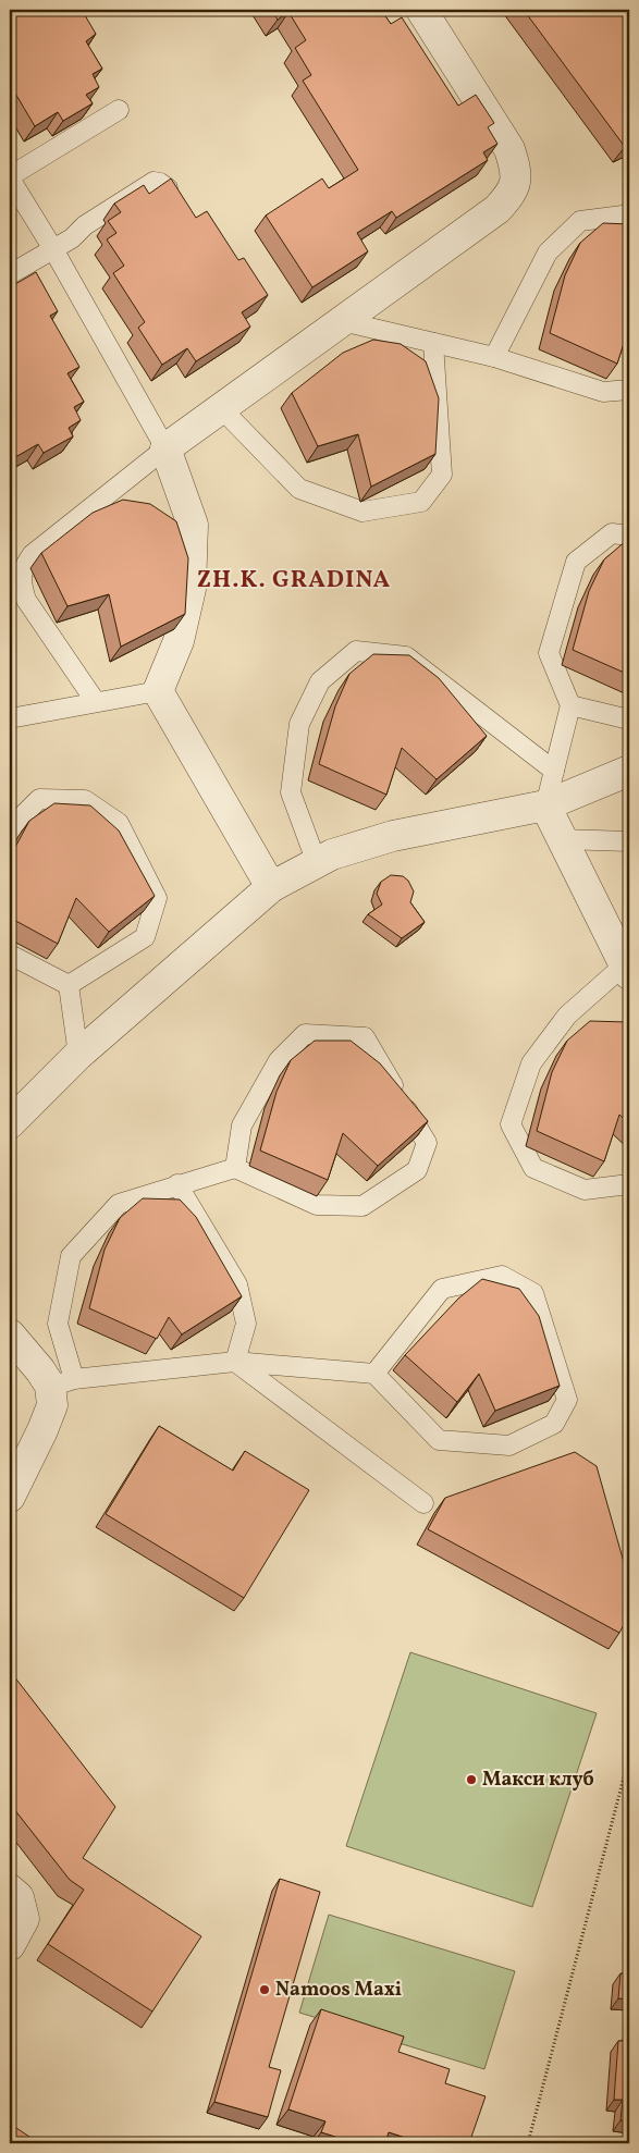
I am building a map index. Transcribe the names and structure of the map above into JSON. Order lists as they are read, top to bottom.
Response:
{
  "districts": ["ZH.K. GRADINA"],
  "places": ["Макси клуб", "Namoos Maxi"]
}
